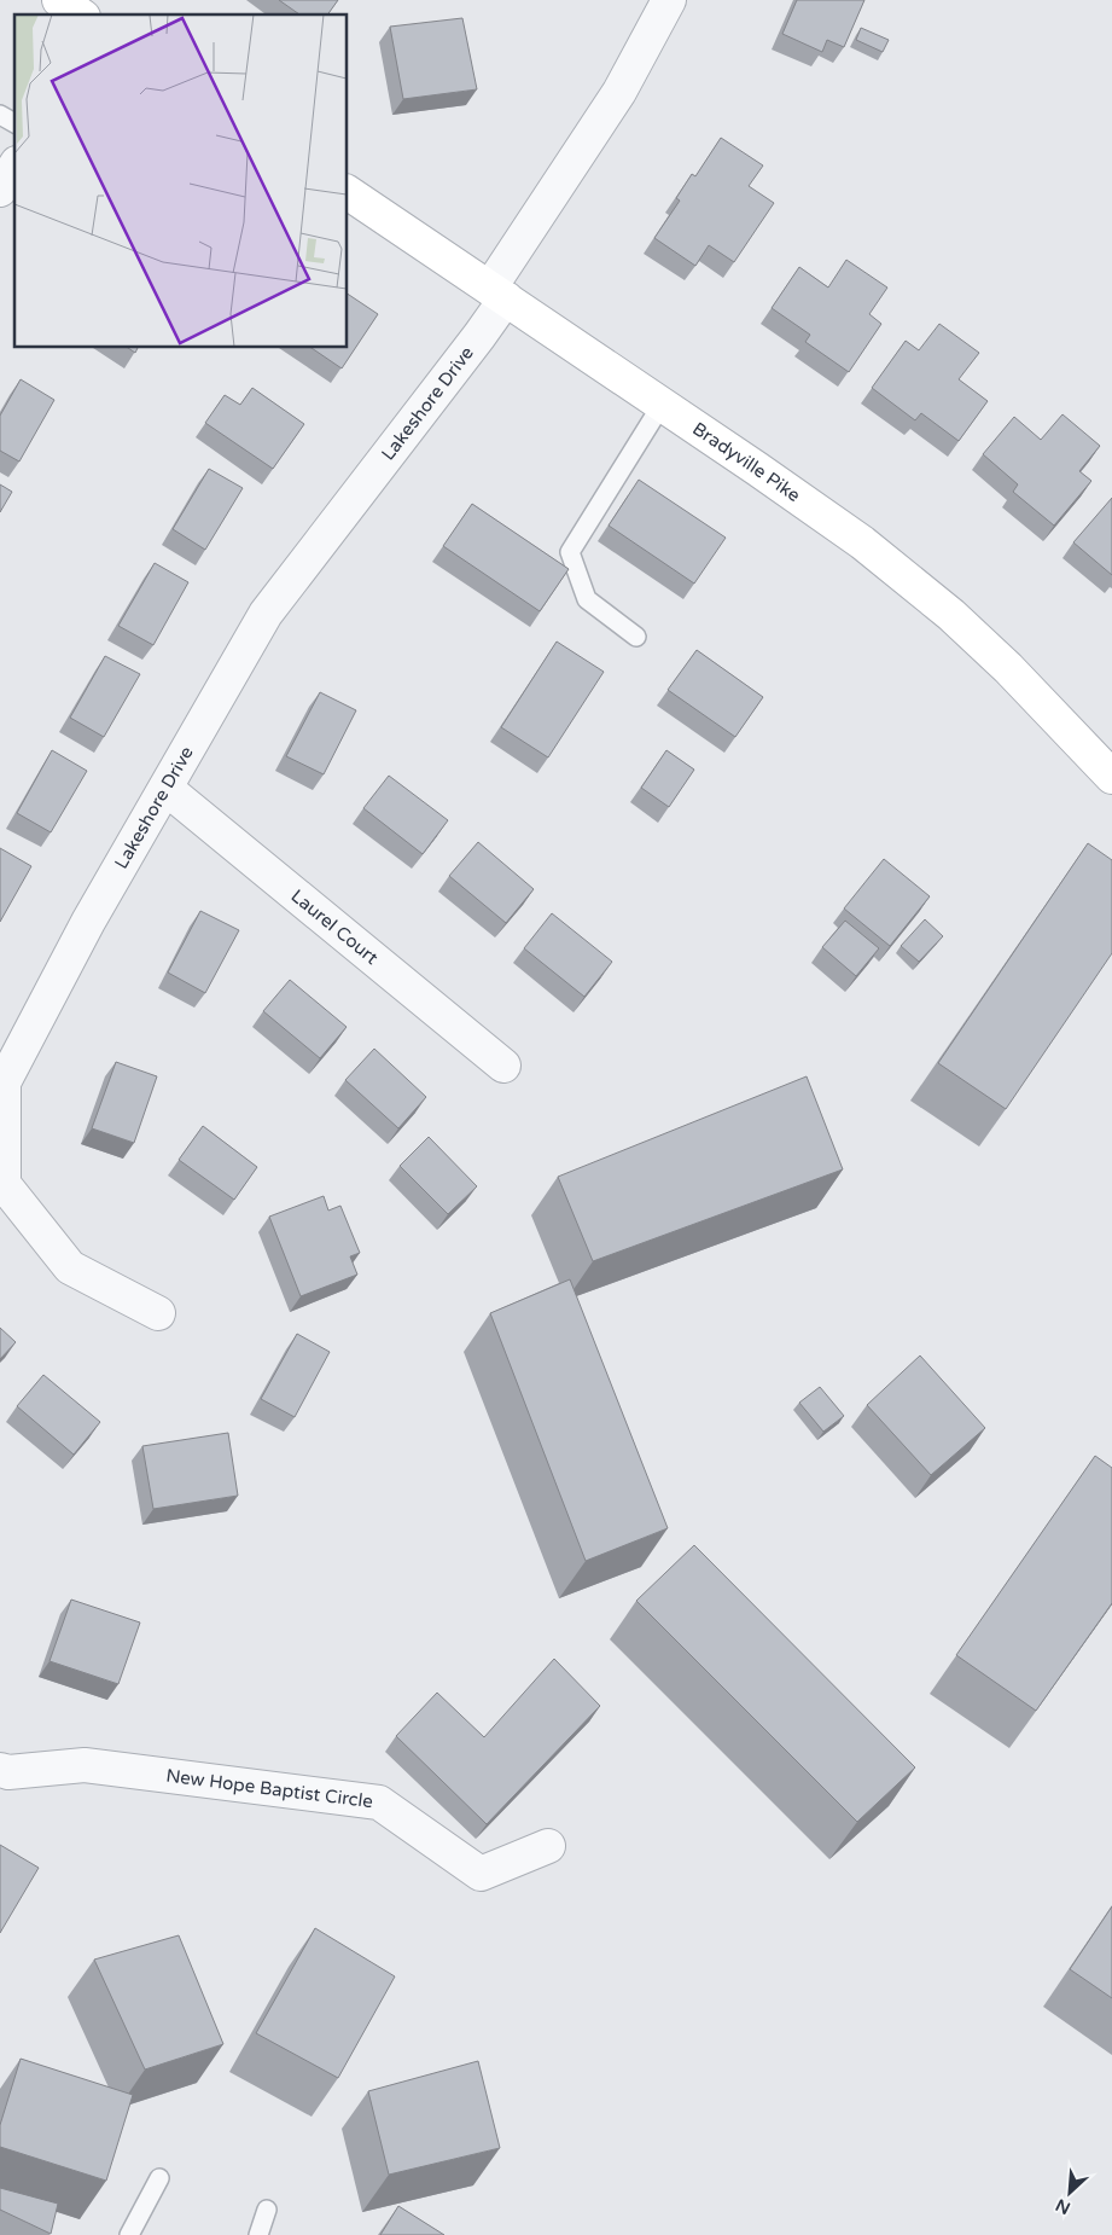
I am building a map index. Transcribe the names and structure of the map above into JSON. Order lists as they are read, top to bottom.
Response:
{
  "streets": {
    "main road": ["Bradyville Pike"],
    "street": ["Lakeshore Drive", "Laurel Court", "New Hope Baptist Circle"]
  },
  "crossings": [
    ["Lakeshore Drive", "Bradyville Pike"],
    ["Lakeshore Drive", "Laurel Court"]
  ],
  "north": "bottom left"
}
